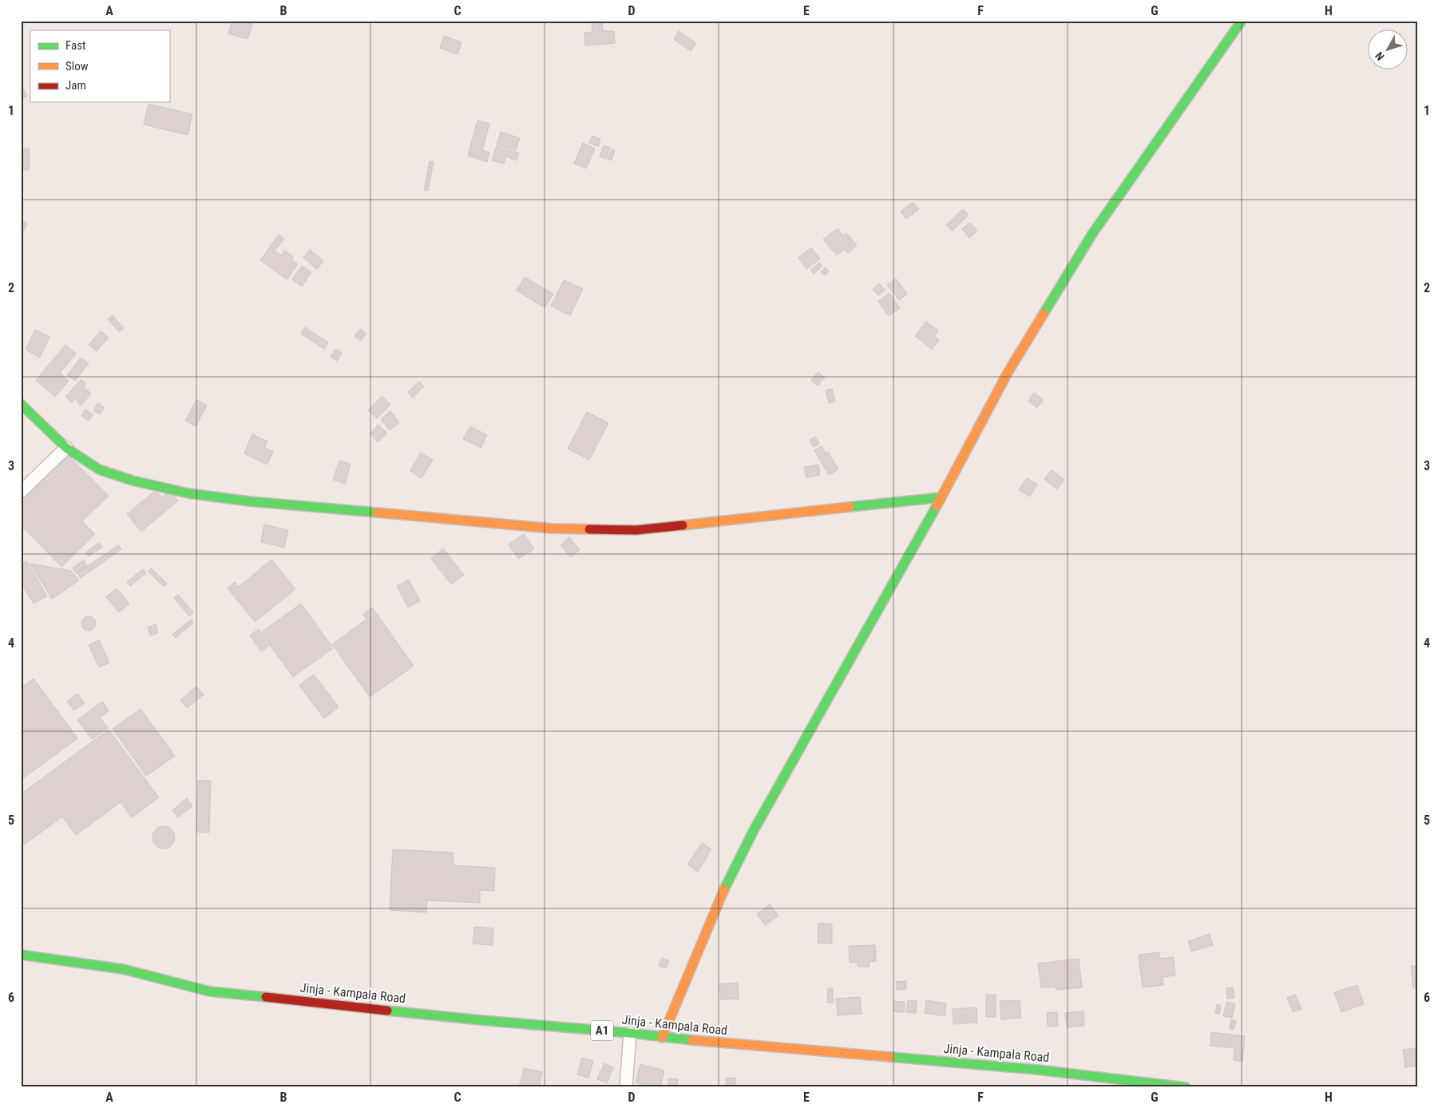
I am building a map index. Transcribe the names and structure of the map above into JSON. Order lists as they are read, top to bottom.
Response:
{
  "streets": {
    "main road": ["Jinja - Kampala Road", "A1"]
  },
  "legend": ["Fast", "Slow", "Jam"],
  "north": "bottom left",
  "grid": {
    "columns": [
      "A",
      "B",
      "C",
      "D",
      "E",
      "F",
      "G",
      "H"
    ],
    "rows": [
      "1",
      "2",
      "3",
      "4",
      "5",
      "6"
    ]
  }
}
